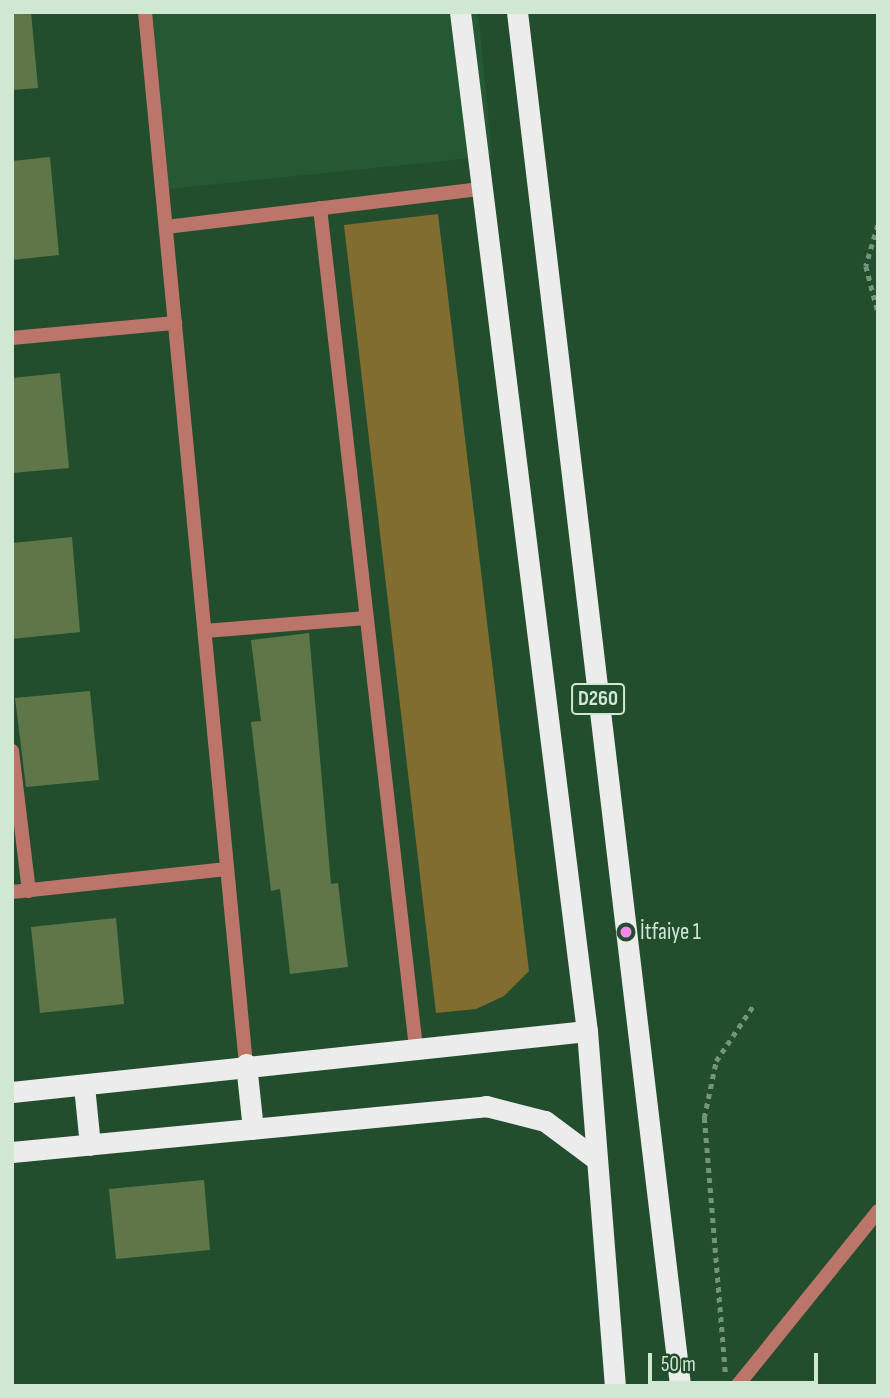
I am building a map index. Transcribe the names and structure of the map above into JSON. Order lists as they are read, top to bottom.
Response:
{
  "streets": {
    "highway": ["D260"]
  },
  "places": ["İtfaiye 1"],
  "scale_bar": "50 m"
}
